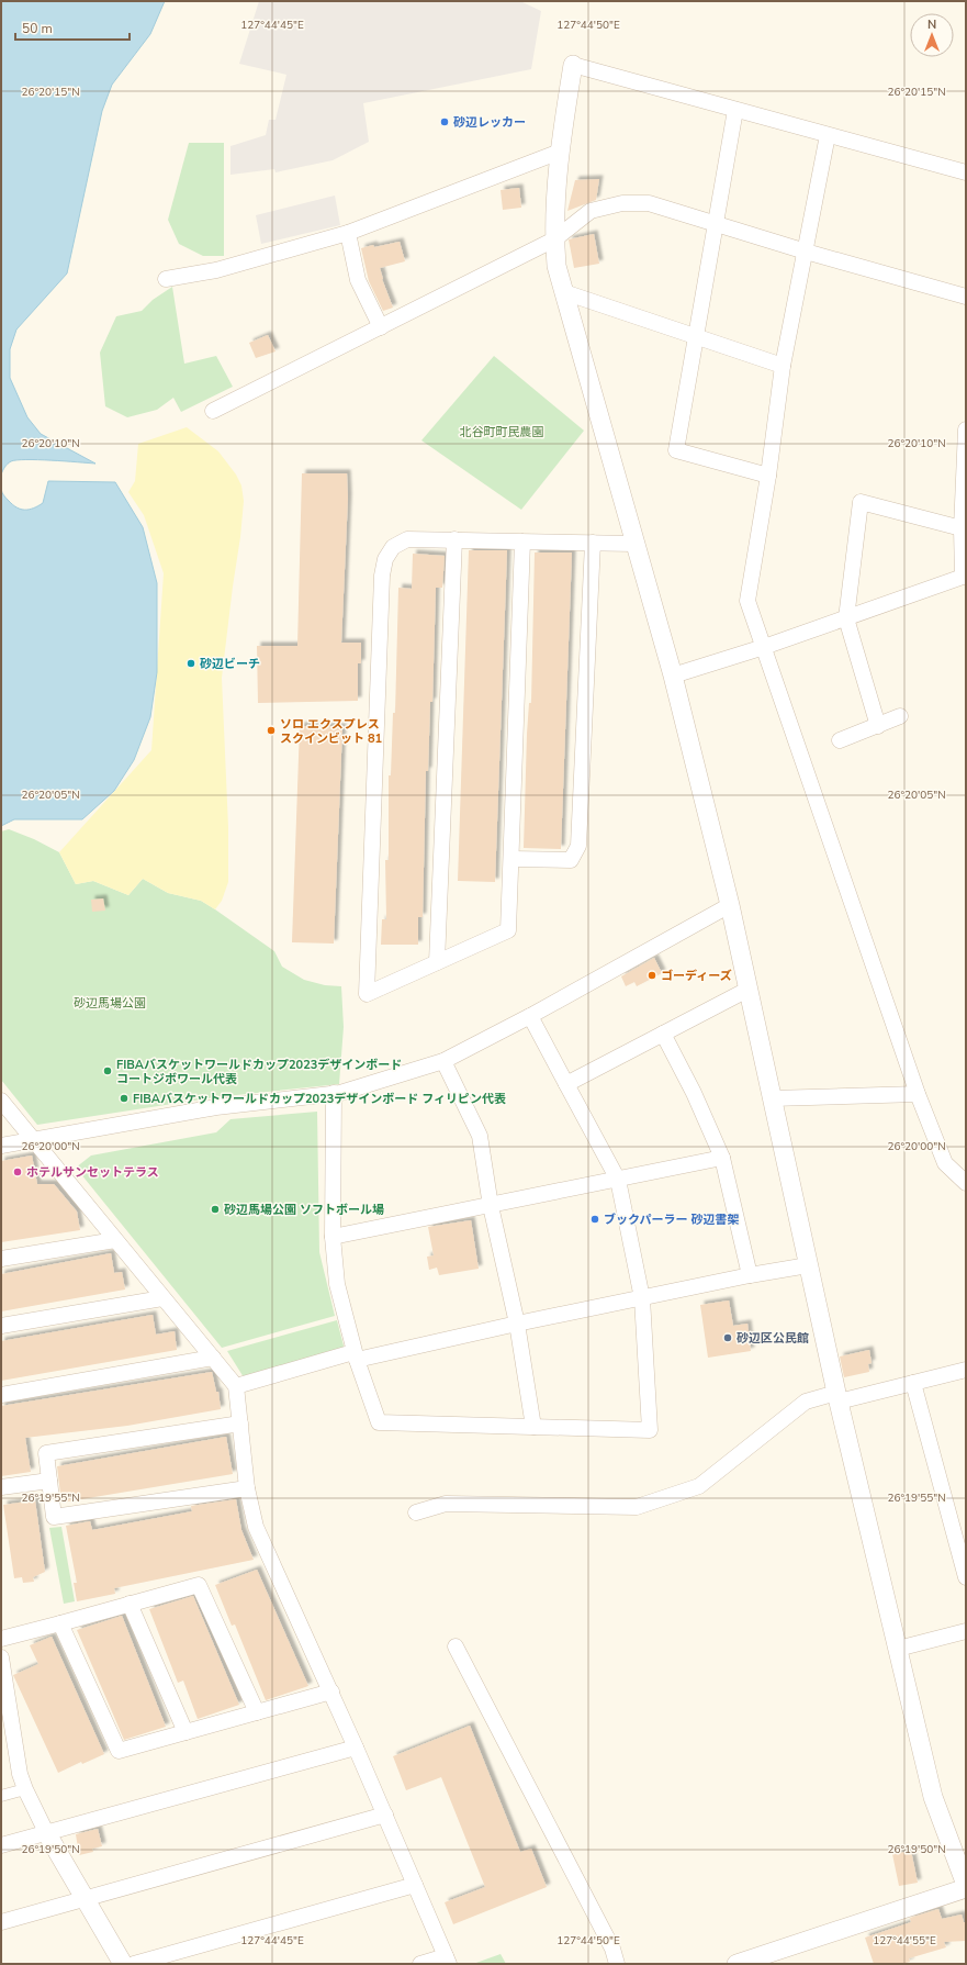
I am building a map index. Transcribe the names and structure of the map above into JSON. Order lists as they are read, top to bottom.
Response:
{
  "parks": ["北谷町町民農園", "砂辺馬場公園"],
  "places": [
    "砂辺レッカー",
    "砂辺ビーチ",
    "ソロ エクスプレス スクインビット 81",
    "ゴーディーズ",
    "FIBAバスケットワールドカップ2023デザインボード コートジボワール代表",
    "FIBAバスケットワールドカップ2023デザインボード フィリピン代表",
    "ホテルサンセットテラス",
    "砂辺馬場公園 ソフトボール場",
    "ブックパーラー 砂辺書架",
    "砂辺区公民館"
  ],
  "scale_bar": "50 m",
  "north": "top",
  "coordinates": [
    "127°44'45\"E",
    "127°44'50\"E",
    "26°20'15\"N",
    "26°20'10\"N",
    "26°20'05\"N",
    "26°20'00\"N",
    "26°19'55\"N",
    "26°19'50\"N",
    "127°44'55\"E"
  ]
}
